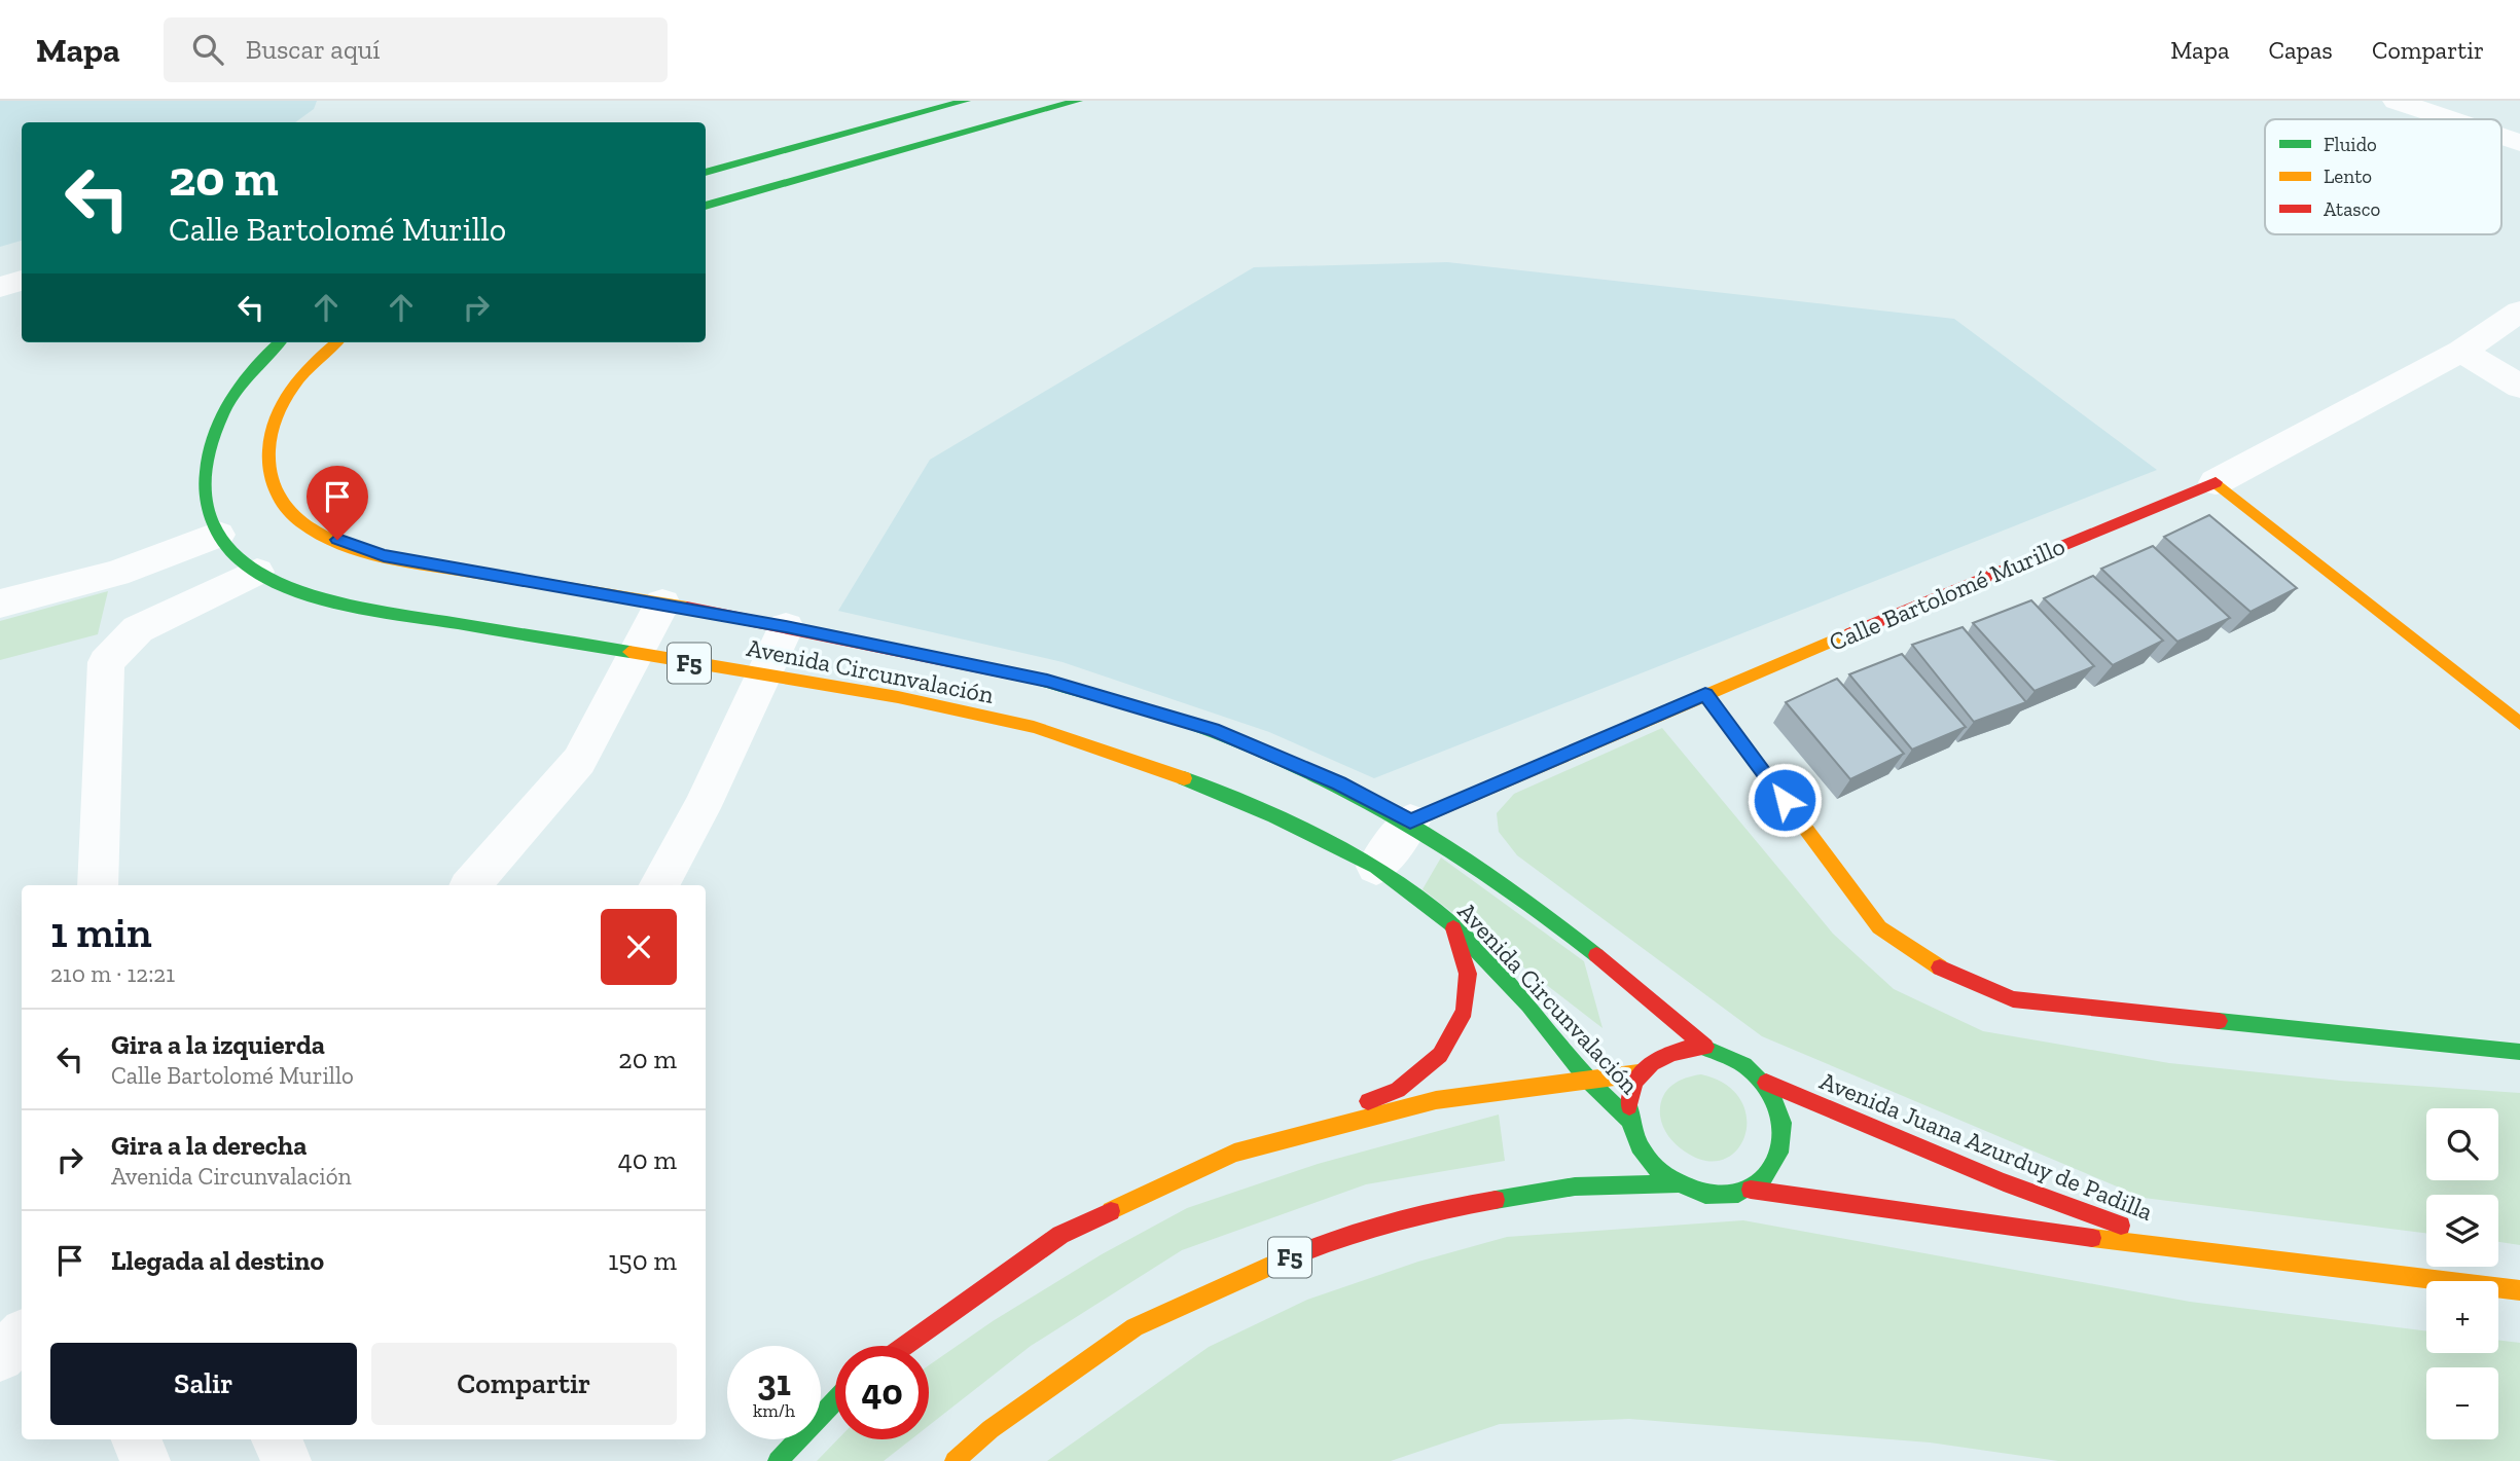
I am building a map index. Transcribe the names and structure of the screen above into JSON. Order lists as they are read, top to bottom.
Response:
{
  "streets": {
    "main road": [
      "Calle Bartolomé Murillo",
      "F5",
      "Avenida Circunvalación",
      "Avenida Juana Azurduy de Padilla"
    ]
  },
  "crossings": [
    ["Calle Bartolomé Murillo", "Avenida Circunvalación"],
    ["F5", "Avenida Circunvalación"],
    ["F5", "Avenida Juana Azurduy de Padilla"],
    ["Avenida Circunvalación", "Avenida Juana Azurduy de Padilla"]
  ],
  "legend": ["Fluido", "Lento", "Atasco"],
  "page": {
    "header": "Mapa",
    "search": "Buscar aquí",
    "nav": ["Mapa", "Capas", "Compartir"],
    "turn": ["20 m", "Calle Bartolomé Murillo"],
    "heading": ["1 min", "210 m · 12:21"],
    "list": [
      {
        "name": "Gira a la izquierda",
        "note": "Calle Bartolomé Murillo",
        "value": "20 m"
      },
      {
        "name": "Gira a la derecha",
        "note": "Avenida Circunvalación",
        "value": "40 m"
      },
      {
        "name": "Llegada al destino",
        "value": "150 m"
      }
    ],
    "map_buttons": ["+", "−"],
    "buttons": ["Salir", "Compartir"],
    "speed": "31 km/h",
    "limit": "40"
  }
}
